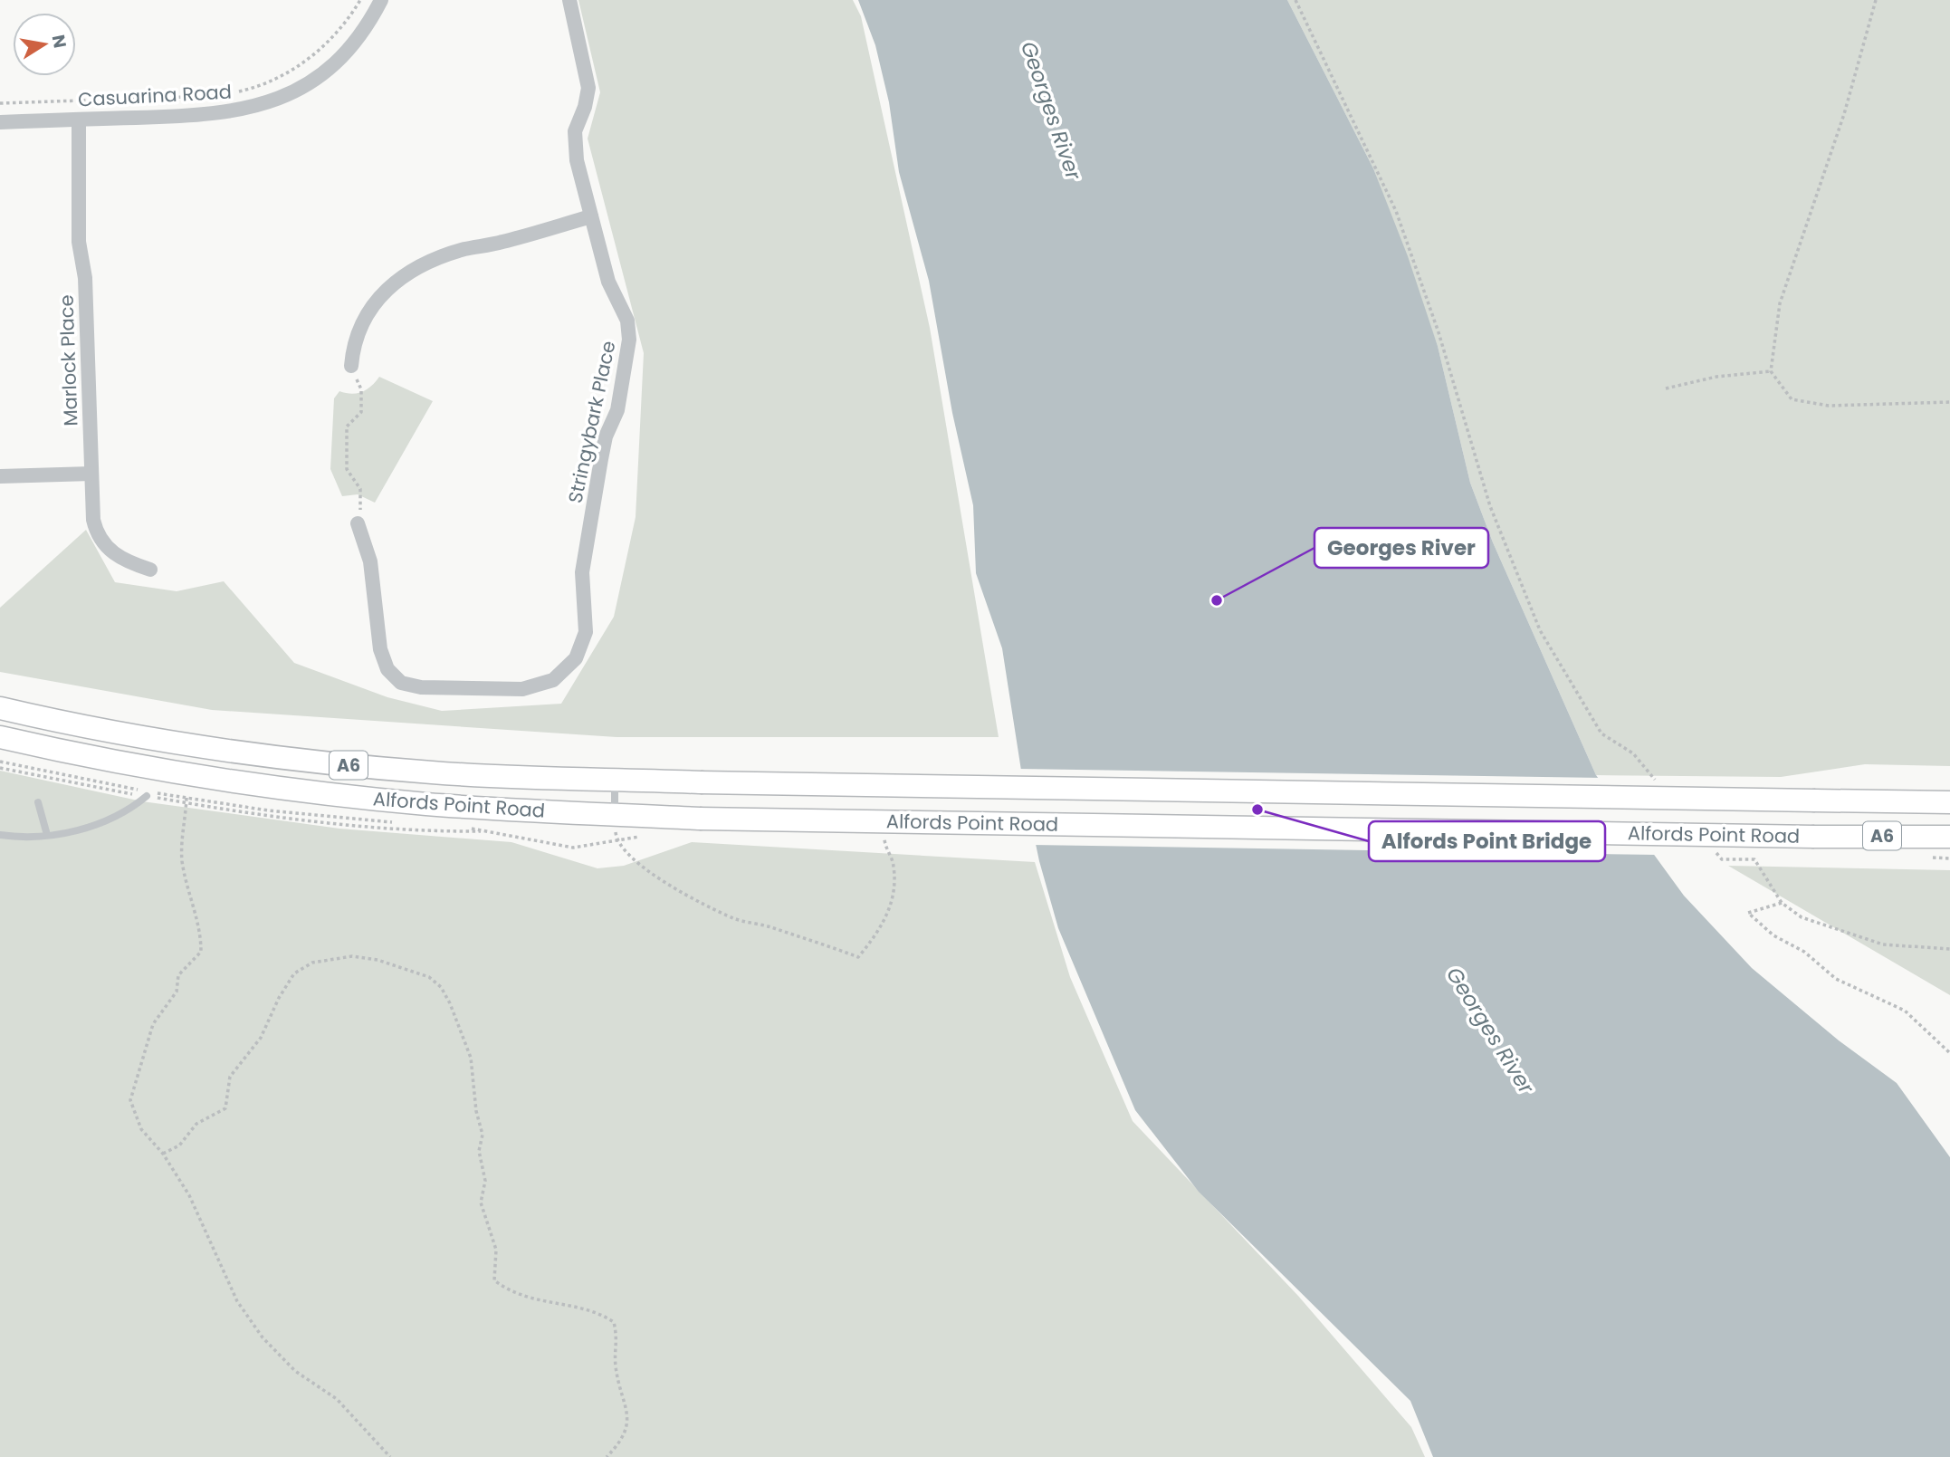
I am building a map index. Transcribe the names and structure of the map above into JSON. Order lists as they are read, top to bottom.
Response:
{
  "streets": {
    "highway": ["A6", "Alfords Point Road"],
    "street": ["Casuarina Road", "Marlock Place", "Stringybark Place"]
  },
  "crossings": [
    ["Casuarina Road", "Marlock Place"]
  ],
  "water": ["Georges River"],
  "places": ["Georges River", "Alfords Point Bridge"],
  "north": "right"
}
